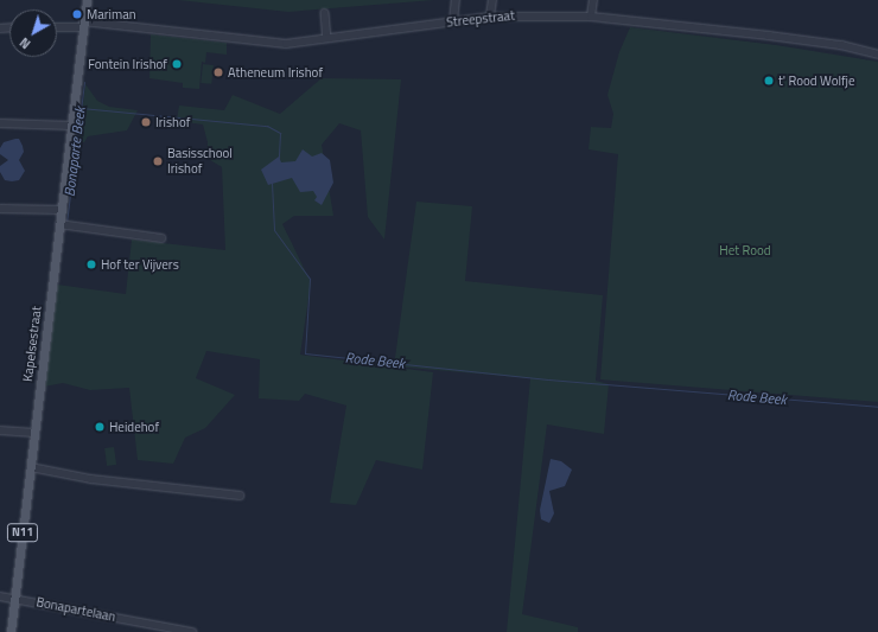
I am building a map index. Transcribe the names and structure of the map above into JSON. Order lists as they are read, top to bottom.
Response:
{
  "streets": {
    "main road": ["Kapelsestraat", "N11"],
    "street": ["Streepstraat", "Bonapartelaan"]
  },
  "crossings": [
    ["Streepstraat", "Kapelsestraat"],
    ["Kapelsestraat", "Bonapartelaan"]
  ],
  "water": ["Bonaparte Beek", "Rode Beek"],
  "parks": ["Het Rood"],
  "places": [
    "Mariman",
    "Fontein Irishof",
    "Atheneum Irishof",
    "t' Rood Wolfje",
    "Irishof",
    "Basisschool Irishof",
    "Hof ter Vijvers",
    "Heidehof"
  ],
  "north": "bottom left"
}
